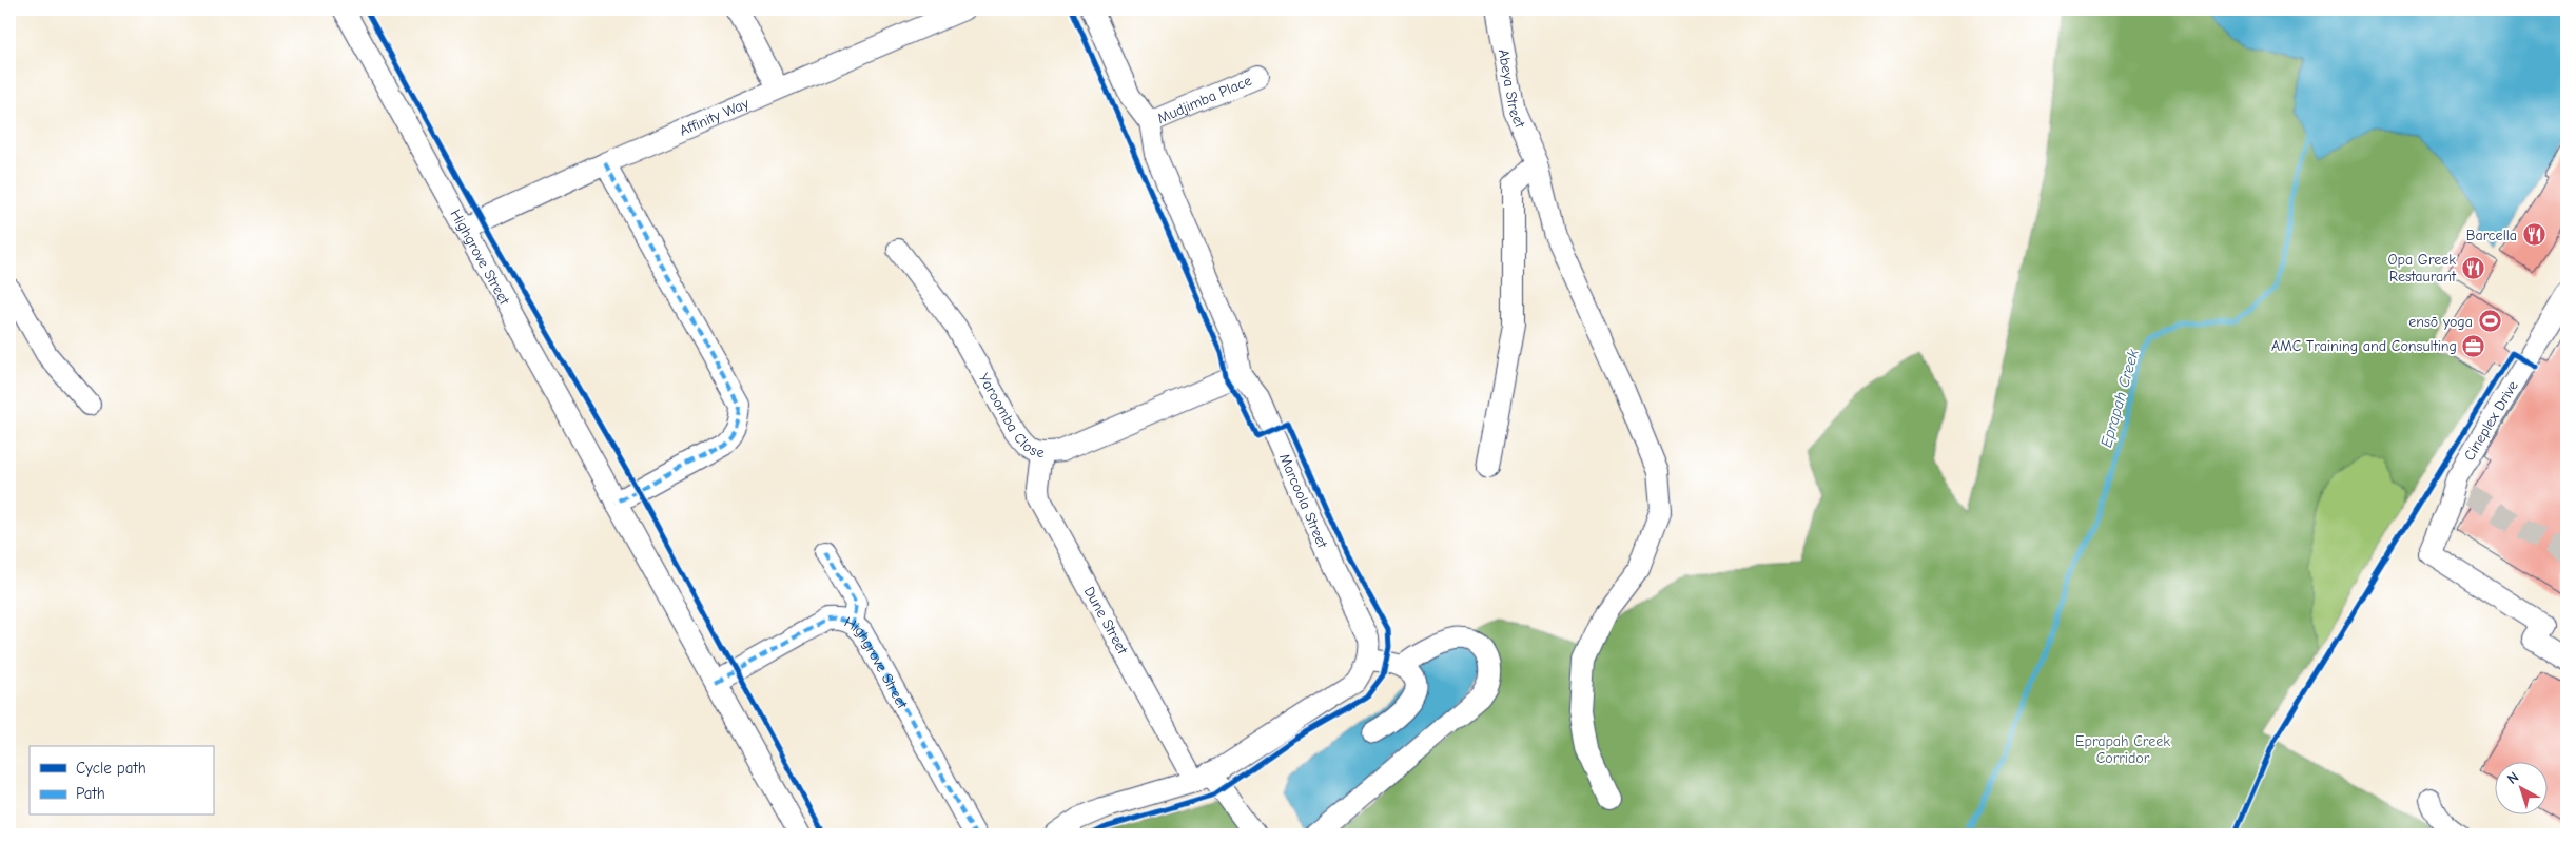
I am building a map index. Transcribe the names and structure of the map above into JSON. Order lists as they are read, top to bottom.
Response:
{
  "streets": {
    "street": [
      "Abeya Street",
      "Mudjimba Place",
      "Affinity Way",
      "Highgrove Street",
      "Yaroomba Close",
      "Cineplex Drive",
      "Marcoola Street",
      "Dune Street"
    ]
  },
  "crossings": [
    ["Mudjimba Place", "Marcoola Street"],
    ["Affinity Way", "Highgrove Street"],
    ["Yaroomba Close", "Marcoola Street"],
    ["Yaroomba Close", "Dune Street"]
  ],
  "water": ["Eprapah Creek"],
  "parks": ["Eprapah Creek Corridor"],
  "places": {
    "restaurant": ["Barcella", "Opa Greek Restaurant"],
    "sports": ["ensō yoga"],
    "office": ["AMC Training and Consulting"]
  },
  "legend": ["Cycle path", "Path"],
  "north": "top left"
}
